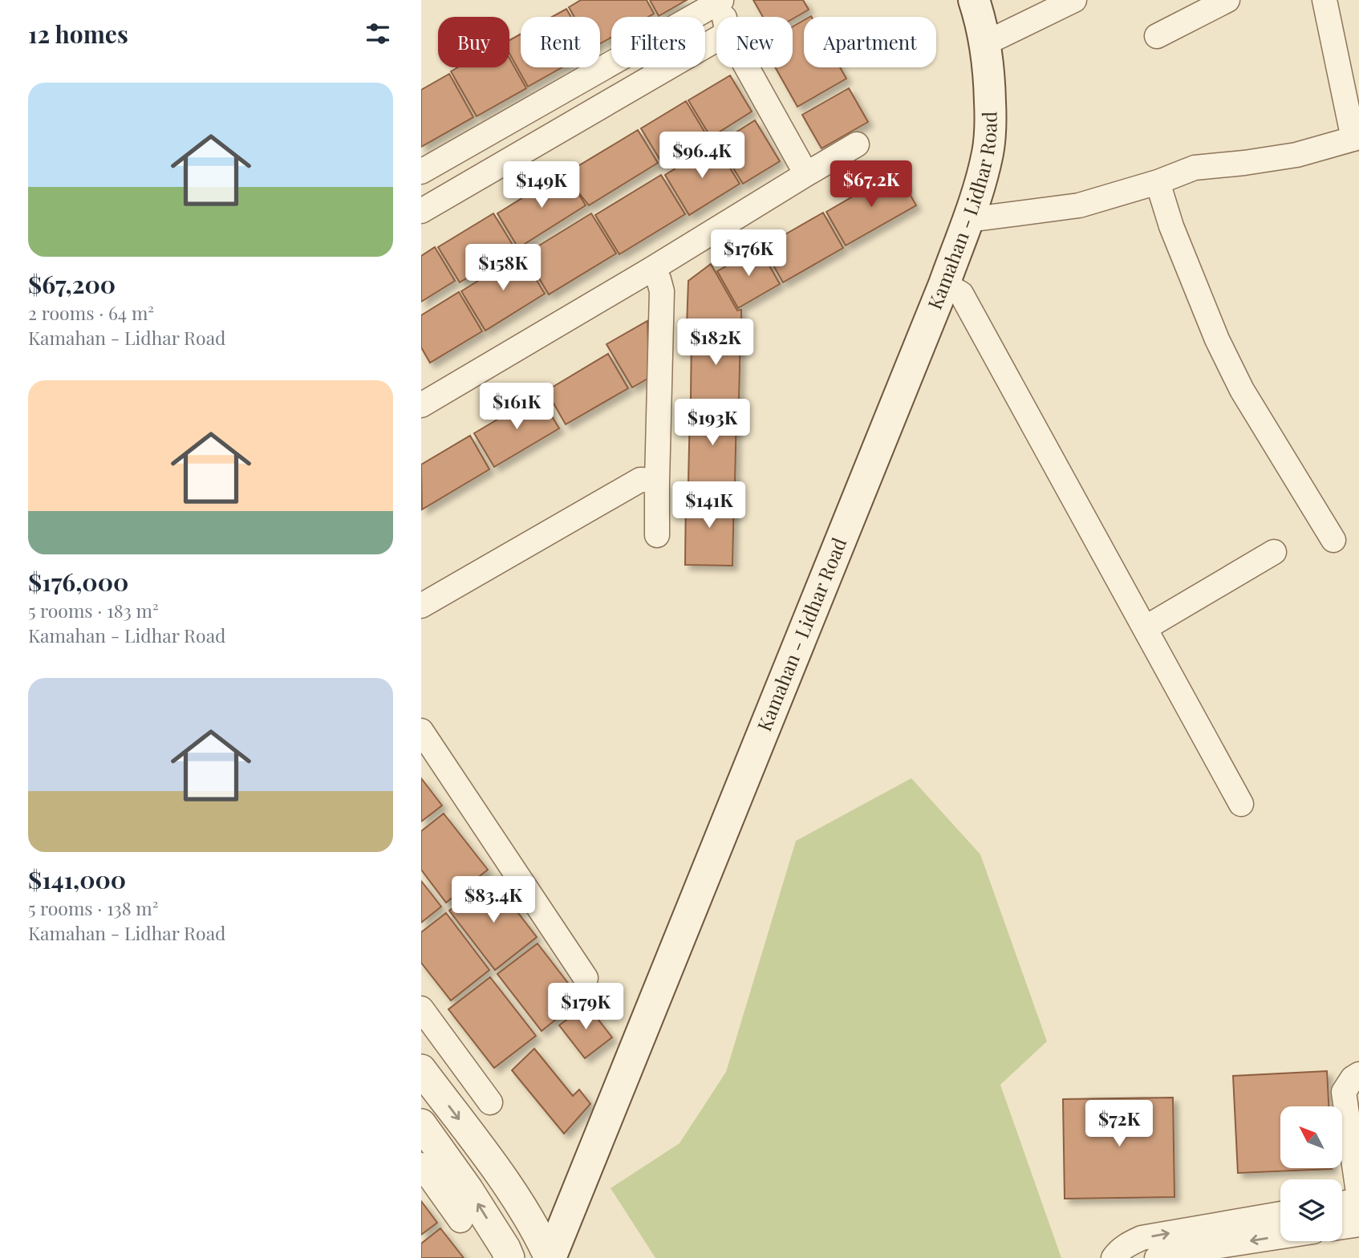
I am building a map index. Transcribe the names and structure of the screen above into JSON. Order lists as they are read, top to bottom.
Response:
{
  "streets": {
    "main road": ["Kamahan - Lidhar Road"]
  },
  "north": "top left",
  "page": {
    "heading": "12 homes",
    "chip": [
      "Buy",
      "Rent",
      "Filters",
      "New",
      "Apartment"
    ],
    "list": [
      {
        "name": "$67,200",
        "note": "2 rooms · 64 m² · Kamahan - Lidhar Road"
      },
      {
        "name": "$176,000",
        "note": "5 rooms · 183 m² · Kamahan - Lidhar Road"
      },
      {
        "name": "$141,000",
        "note": "5 rooms · 138 m² · Kamahan - Lidhar Road"
      }
    ],
    "price": [
      "$96.4K",
      "$67.2K",
      "$149K",
      "$176K",
      "$158K",
      "$182K",
      "$161K",
      "$193K",
      "$141K",
      "$83.4K",
      "$179K",
      "$72K"
    ]
  }
}
